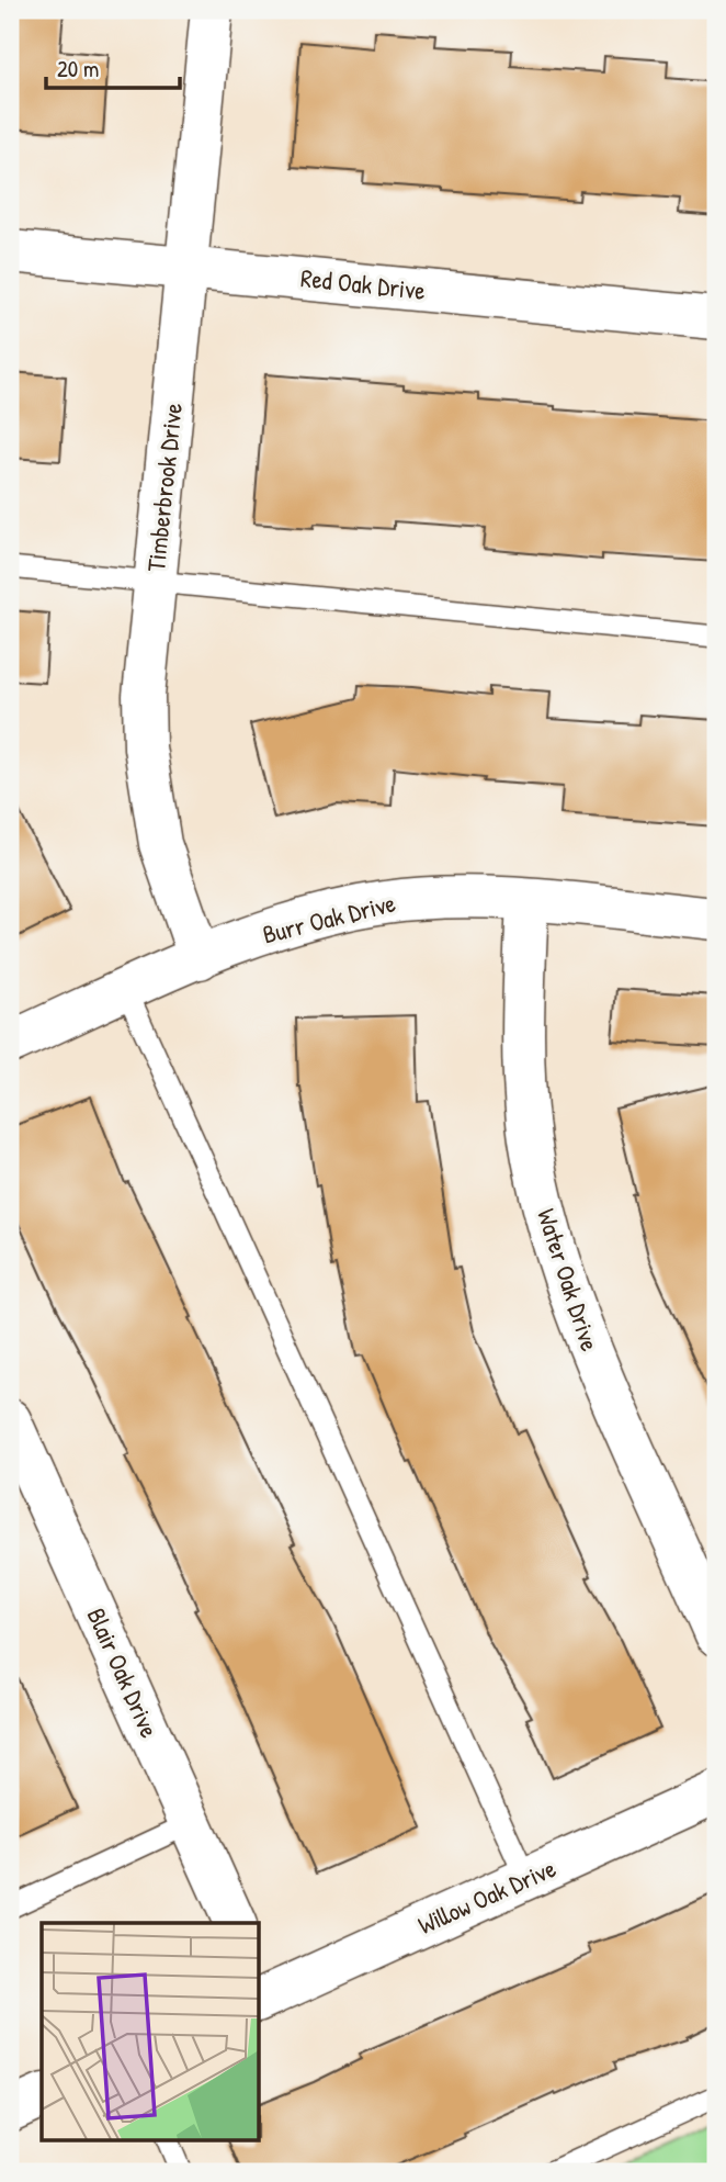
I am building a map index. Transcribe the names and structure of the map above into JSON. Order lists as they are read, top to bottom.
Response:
{
  "streets": {
    "street": [
      "Red Oak Drive",
      "Timberbrook Drive",
      "Burr Oak Drive",
      "Water Oak Drive",
      "Blair Oak Drive",
      "Willow Oak Drive"
    ]
  },
  "crossings": [
    ["Red Oak Drive", "Timberbrook Drive"],
    ["Timberbrook Drive", "Burr Oak Drive"],
    ["Burr Oak Drive", "Water Oak Drive"]
  ],
  "scale_bar": "20 m"
}
